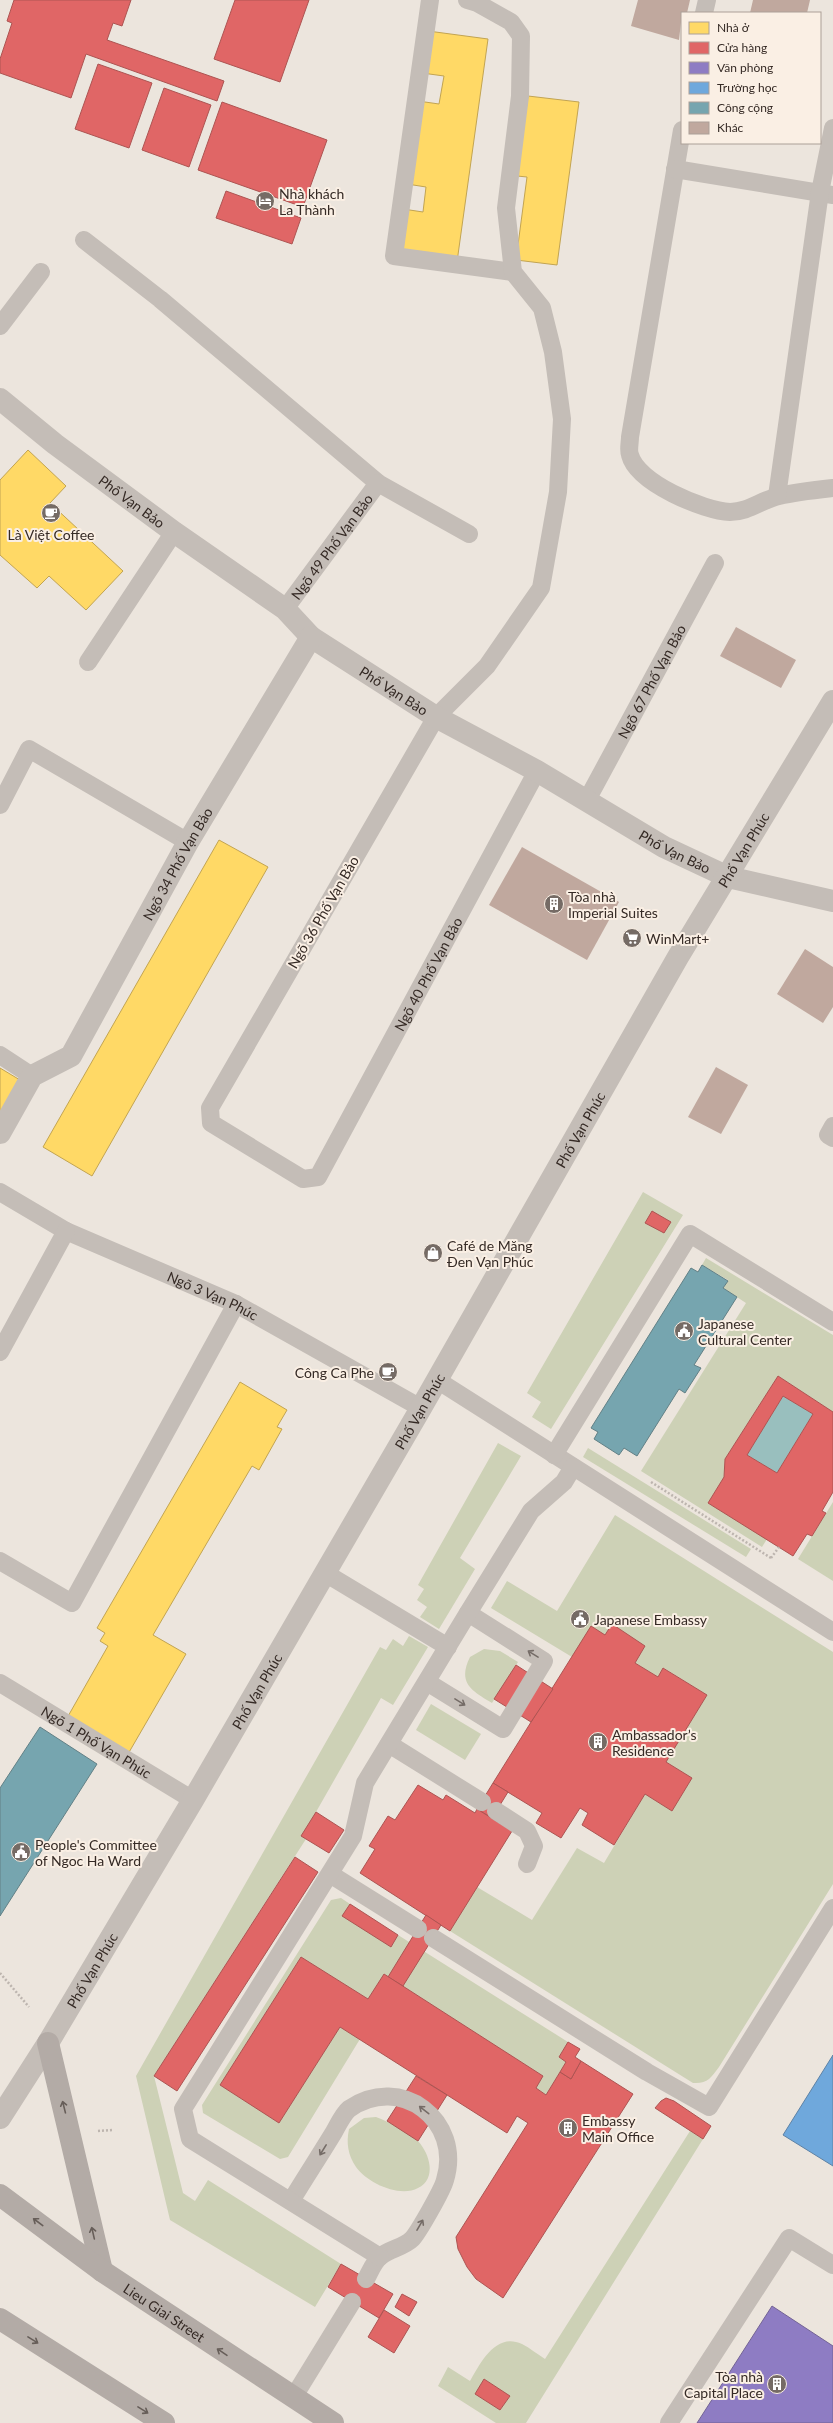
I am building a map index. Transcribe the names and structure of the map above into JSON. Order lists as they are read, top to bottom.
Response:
{
  "streets": {
    "main road": ["Lieu Giai Street"],
    "street": ["Phố Vạn Bảo", "Phố Vạn Phúc", "Ngõ 34 Phố Vạn Bảo"],
    "lane": [
      "Ngõ 49 Phố Vạn Bảo",
      "Ngõ 67 Phố Vạn Bảo",
      "Ngõ 36 Phố Vạn Bảo",
      "Ngõ 40 Phố Vạn Bảo",
      "Ngõ 3 Vạn Phúc",
      "Ngõ 1 Phố Vạn Phúc"
    ]
  },
  "crossings": [
    ["Phố Vạn Bảo", "Ngõ 49 Phố Vạn Bảo"],
    ["Phố Vạn Bảo", "Ngõ 67 Phố Vạn Bảo"],
    ["Phố Vạn Bảo", "Phố Vạn Phúc"],
    ["Phố Vạn Bảo", "Ngõ 34 Phố Vạn Bảo"],
    ["Phố Vạn Bảo", "Ngõ 36 Phố Vạn Bảo"],
    ["Phố Vạn Bảo", "Ngõ 40 Phố Vạn Bảo"],
    ["Phố Vạn Phúc", "Ngõ 3 Vạn Phúc"],
    ["Phố Vạn Phúc", "Ngõ 1 Phố Vạn Phúc"],
    ["Ngõ 36 Phố Vạn Bảo", "Ngõ 40 Phố Vạn Bảo"]
  ],
  "places": {
    "hotel": ["Nhà khách La Thành"],
    "cafe": ["Là Việt Coffee", "Công Ca Phe"],
    "building": [
      "Tòa nhà Imperial Suites",
      "Ambassador’s Residence",
      "Embassy Main Office",
      "Tòa nhà Capital Place"
    ],
    "supermarket": ["WinMart+"],
    "shop": ["Café de Măng Đen Vạn Phúc"],
    "public building": ["Japanese Cultural Center", "Japanese Embassy", "People's Committee of Ngoc Ha Ward"]
  },
  "legend": [
    "Nhà ở",
    "Cửa hàng",
    "Văn phòng",
    "Trường học",
    "Công cộng",
    "Khác"
  ]
}
